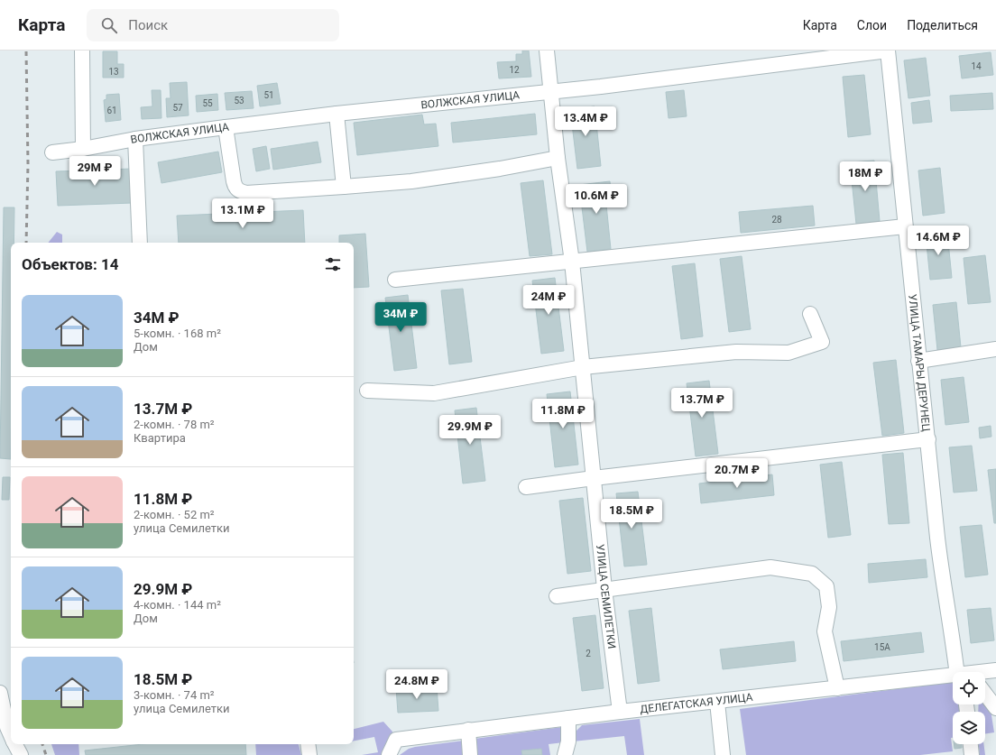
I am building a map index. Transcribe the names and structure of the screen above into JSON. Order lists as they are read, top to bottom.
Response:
{
  "streets": {
    "street": [
      "ВОЛЖСКАЯ УЛИЦА",
      "УЛИЦА ТАМАРЫ ДЕРУНЕЦ",
      "УЛИЦА СЕМИЛЕТКИ",
      "ДЕЛЕГАТСКАЯ УЛИЦА"
    ]
  },
  "crossings": [
    ["ВОЛЖСКАЯ УЛИЦА", "УЛИЦА ТАМАРЫ ДЕРУНЕЦ"],
    ["ВОЛЖСКАЯ УЛИЦА", "УЛИЦА СЕМИЛЕТКИ"],
    ["УЛИЦА СЕМИЛЕТКИ", "ДЕЛЕГАТСКАЯ УЛИЦА"]
  ],
  "house_numbers": [
    "14",
    "12",
    "13",
    "51",
    "53",
    "55",
    "57",
    "61",
    "28",
    "15А",
    "2"
  ],
  "page": {
    "header": "Карта",
    "search": "Поиск",
    "nav": ["Карта", "Слои", "Поделиться"],
    "price": [
      "13.4M ₽",
      "29M ₽",
      "18M ₽",
      "10.6M ₽",
      "13.1M ₽",
      "14.6M ₽",
      "24M ₽",
      "34M ₽",
      "13.7M ₽",
      "11.8M ₽",
      "29.9M ₽",
      "20.7M ₽",
      "18.5M ₽",
      "24.8M ₽"
    ],
    "heading": "Объектов: 14",
    "list": [
      {
        "name": "34M ₽",
        "note": "5-комн. · 168 m² · Дом"
      },
      {
        "name": "13.7M ₽",
        "note": "2-комн. · 78 m² · Квартира"
      },
      {
        "name": "11.8M ₽",
        "note": "2-комн. · 52 m² · улица Семилетки"
      },
      {
        "name": "29.9M ₽",
        "note": "4-комн. · 144 m² · Дом"
      },
      {
        "name": "18.5M ₽",
        "note": "3-комн. · 74 m² · улица Семилетки"
      }
    ]
  }
}
